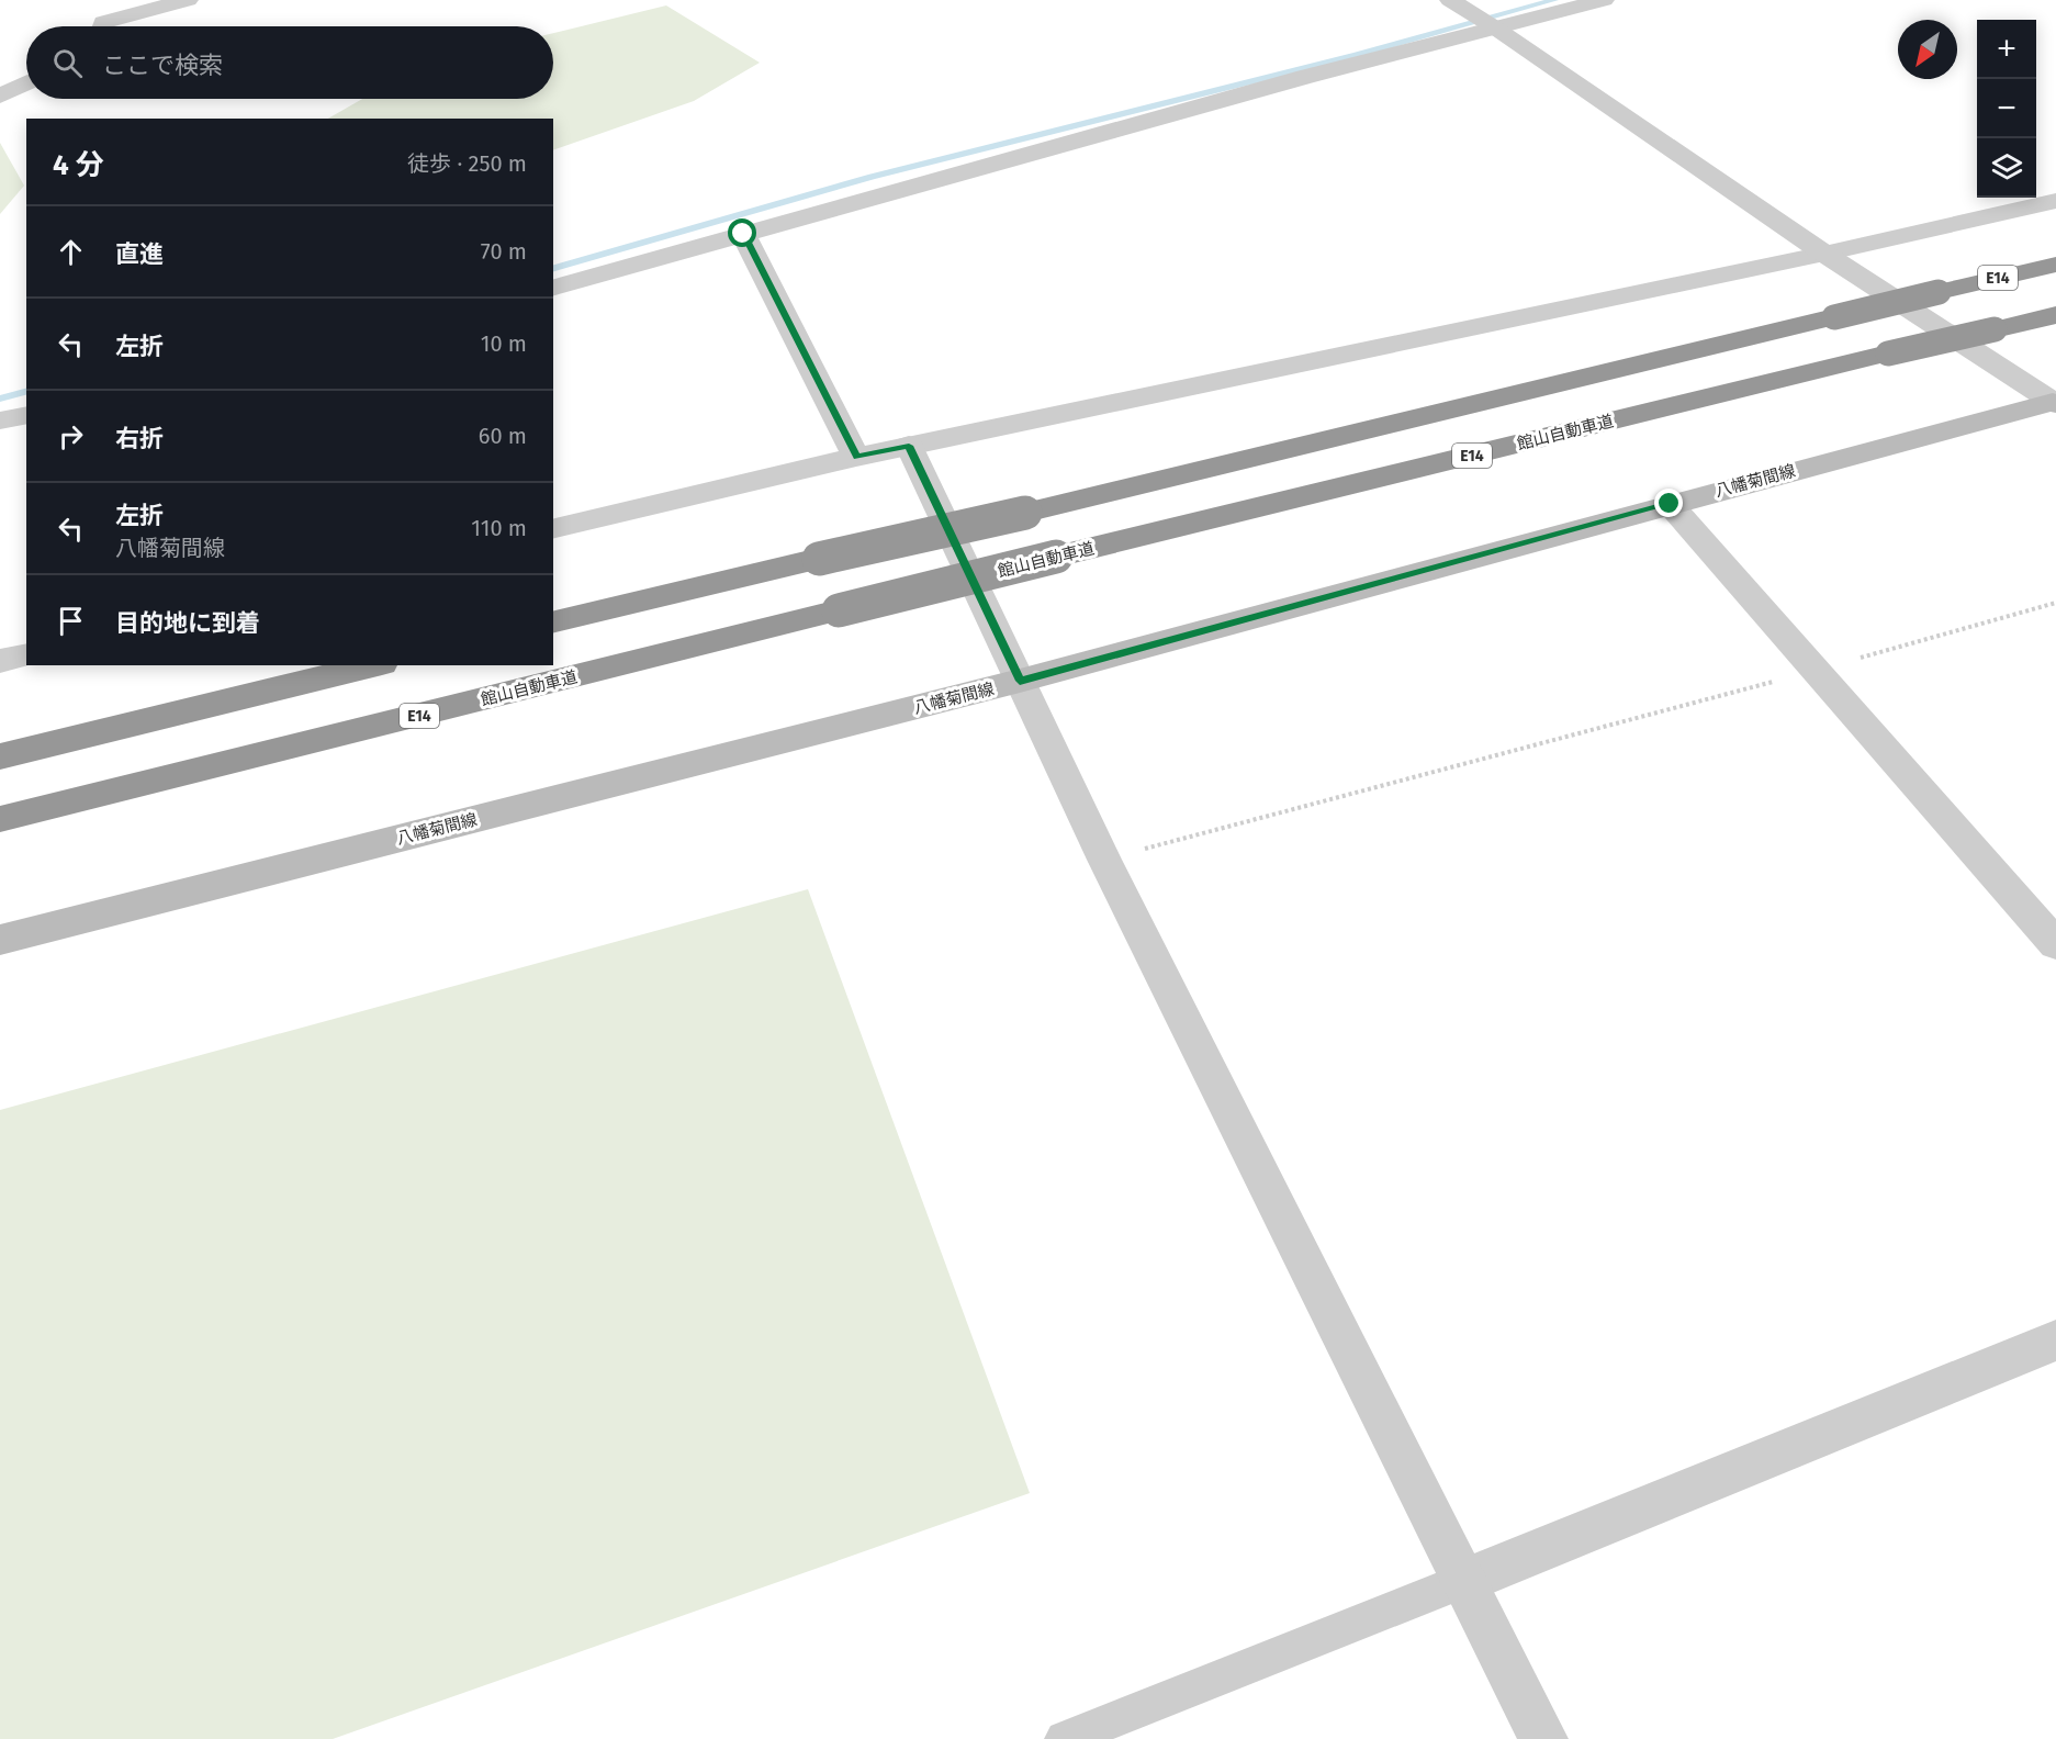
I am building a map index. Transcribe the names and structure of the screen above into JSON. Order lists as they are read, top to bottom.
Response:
{
  "streets": {
    "highway": ["E14", "館山自動車道"],
    "main road": ["八幡菊間線"]
  },
  "north": "bottom left",
  "page": {
    "map_buttons": ["+", "−"],
    "search": "ここで検索",
    "heading": ["4 分", "徒歩 · 250 m"],
    "list": [
      ["直進", "70 m"],
      ["左折", "10 m"],
      ["右折", "60 m"],
      ["左折", "八幡菊間線", "110 m"],
      "目的地に到着"
    ]
  }
}
